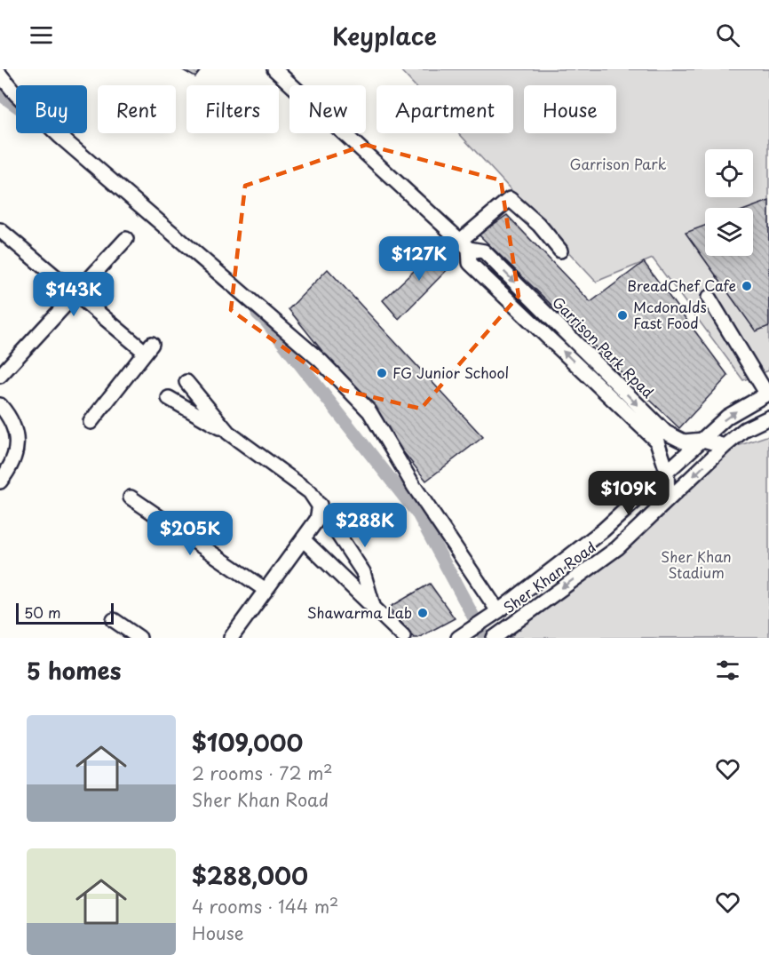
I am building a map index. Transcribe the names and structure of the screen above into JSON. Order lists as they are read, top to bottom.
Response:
{
  "streets": {
    "street": ["Garrison Park Rpad", "Sher Khan Road"]
  },
  "crossings": [
    ["Garrison Park Rpad", "Sher Khan Road"]
  ],
  "parks": ["Garrison Park", "Sher Khan Stadium"],
  "places": [
    "BreadChef Cafe",
    "Mcdonalds Fast Food",
    "FG Junior School",
    "Shawarma Lab"
  ],
  "scale_bar": "50 m",
  "page": {
    "header": "Keyplace",
    "chip": [
      "Buy",
      "Rent",
      "Filters",
      "New",
      "Apartment",
      "House"
    ],
    "price": [
      "$127K",
      "$143K",
      "$109K",
      "$288K",
      "$205K"
    ],
    "scale": "50 m",
    "heading": "5 homes",
    "list": [
      {
        "name": "$109,000",
        "note": "2 rooms · 72 m² · Sher Khan Road"
      },
      {
        "name": "$288,000",
        "note": "4 rooms · 144 m² · House"
      }
    ]
  }
}
